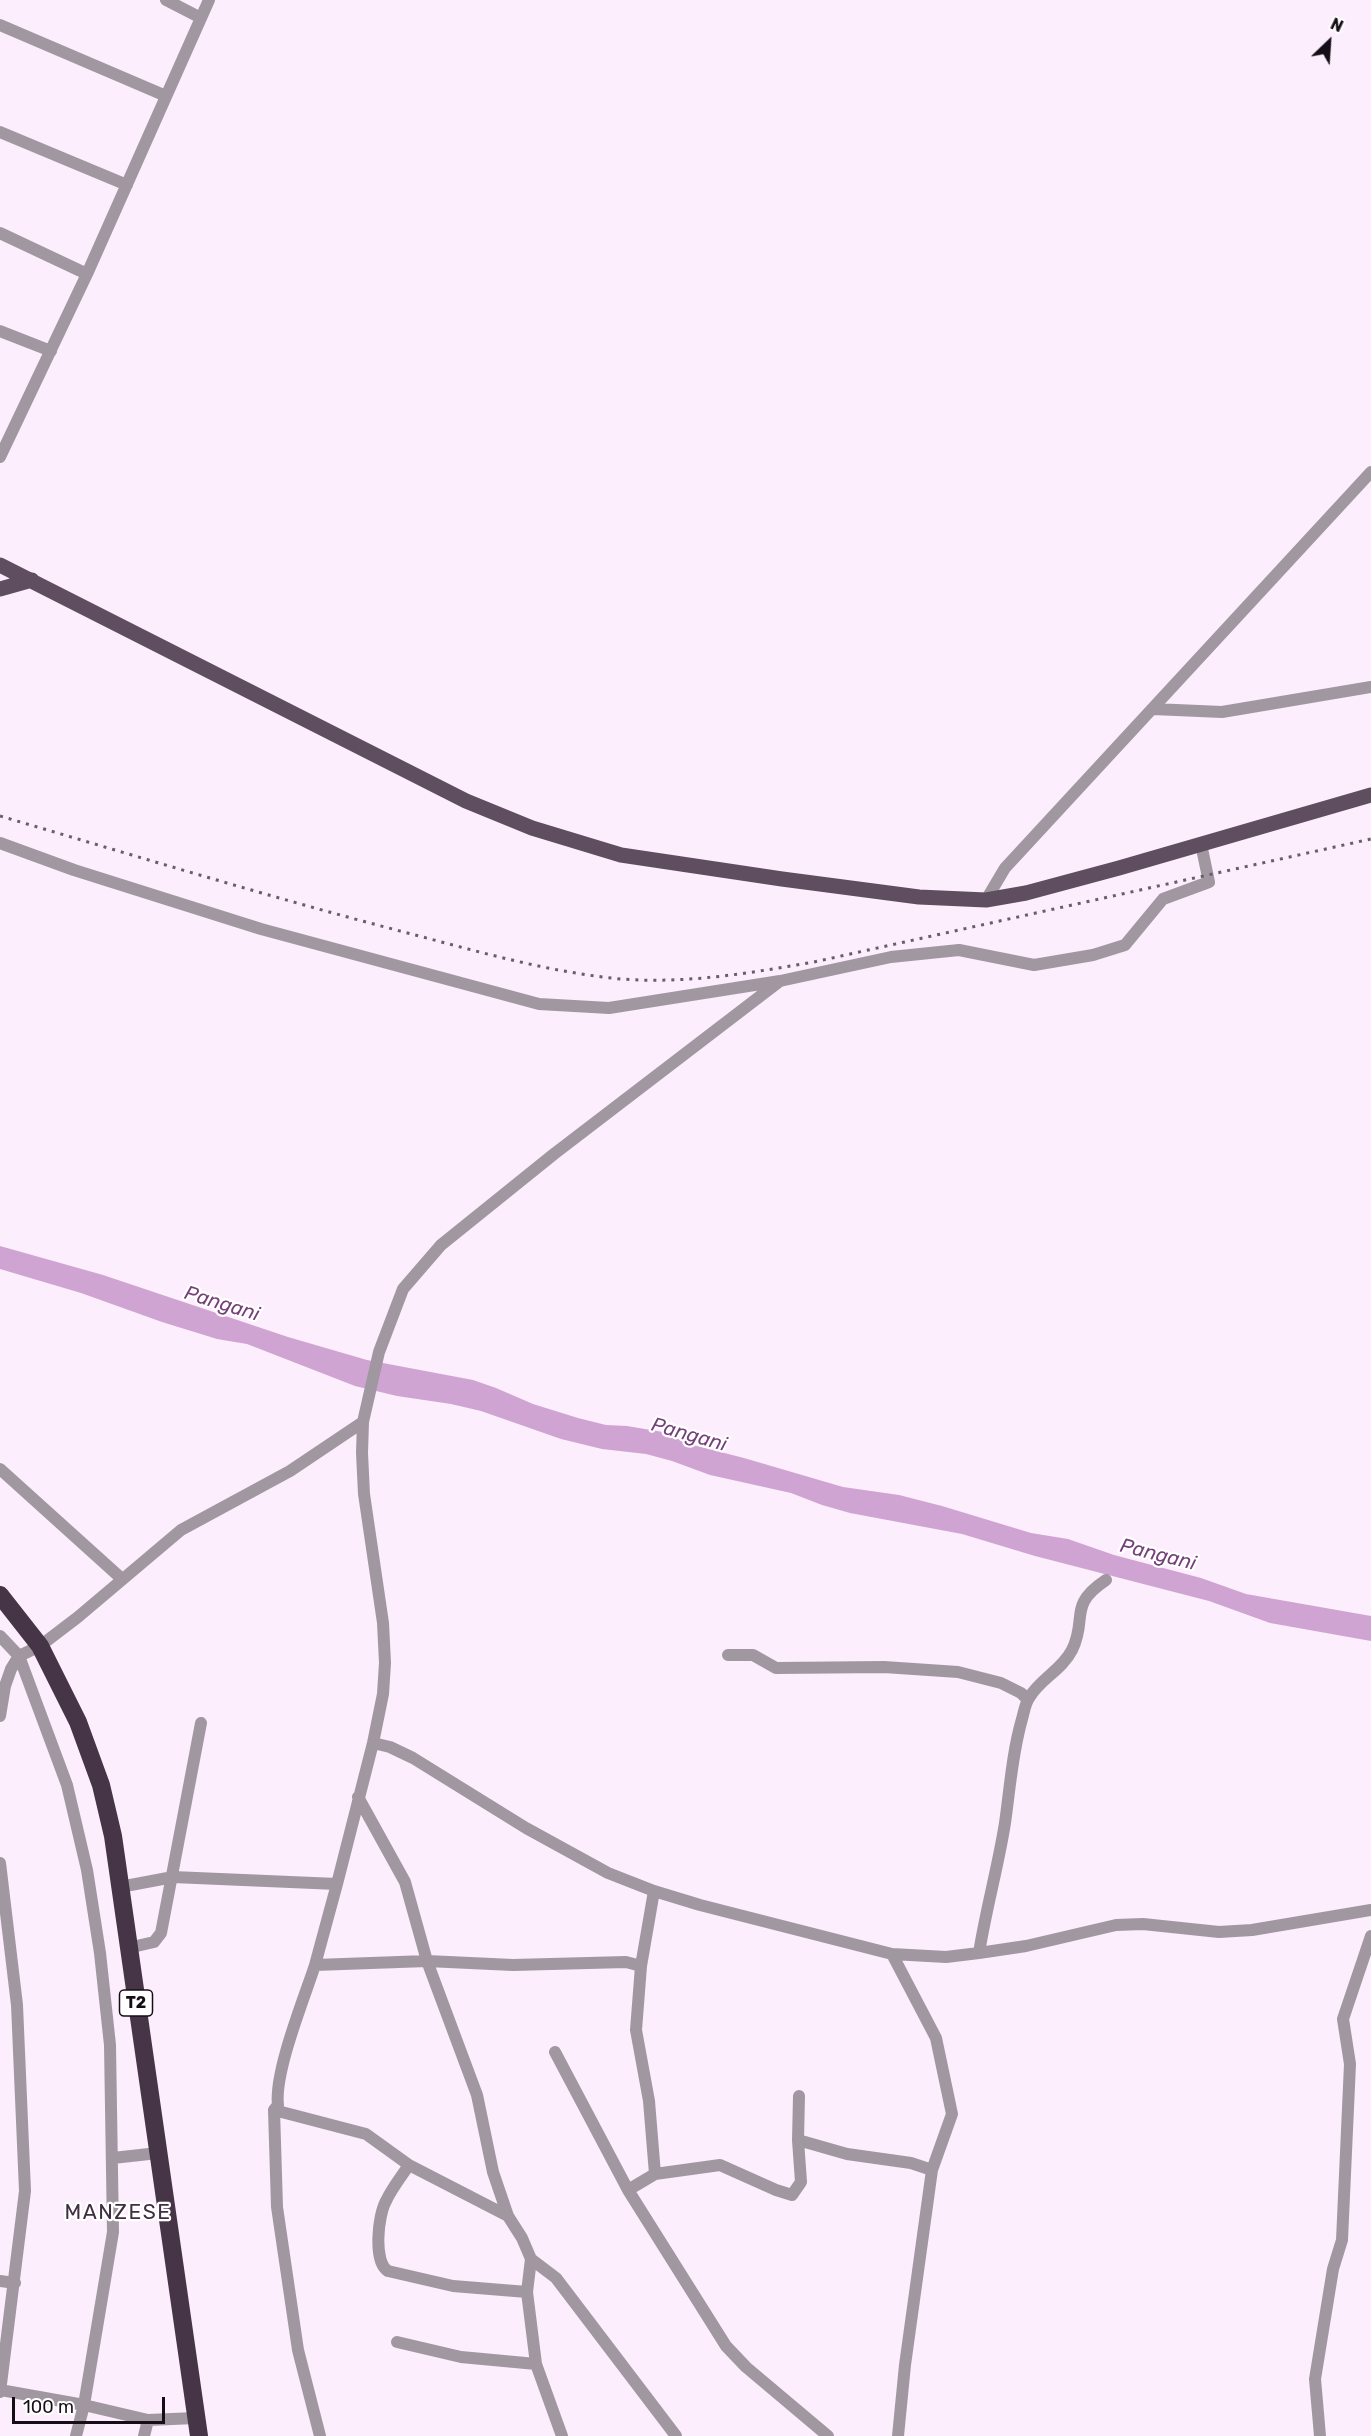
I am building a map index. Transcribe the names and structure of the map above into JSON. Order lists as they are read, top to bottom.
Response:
{
  "streets": {
    "highway": ["T2"]
  },
  "districts": ["MANZESE"],
  "water": ["Pangani"],
  "scale_bar": "100 m",
  "north": "top right"
}
